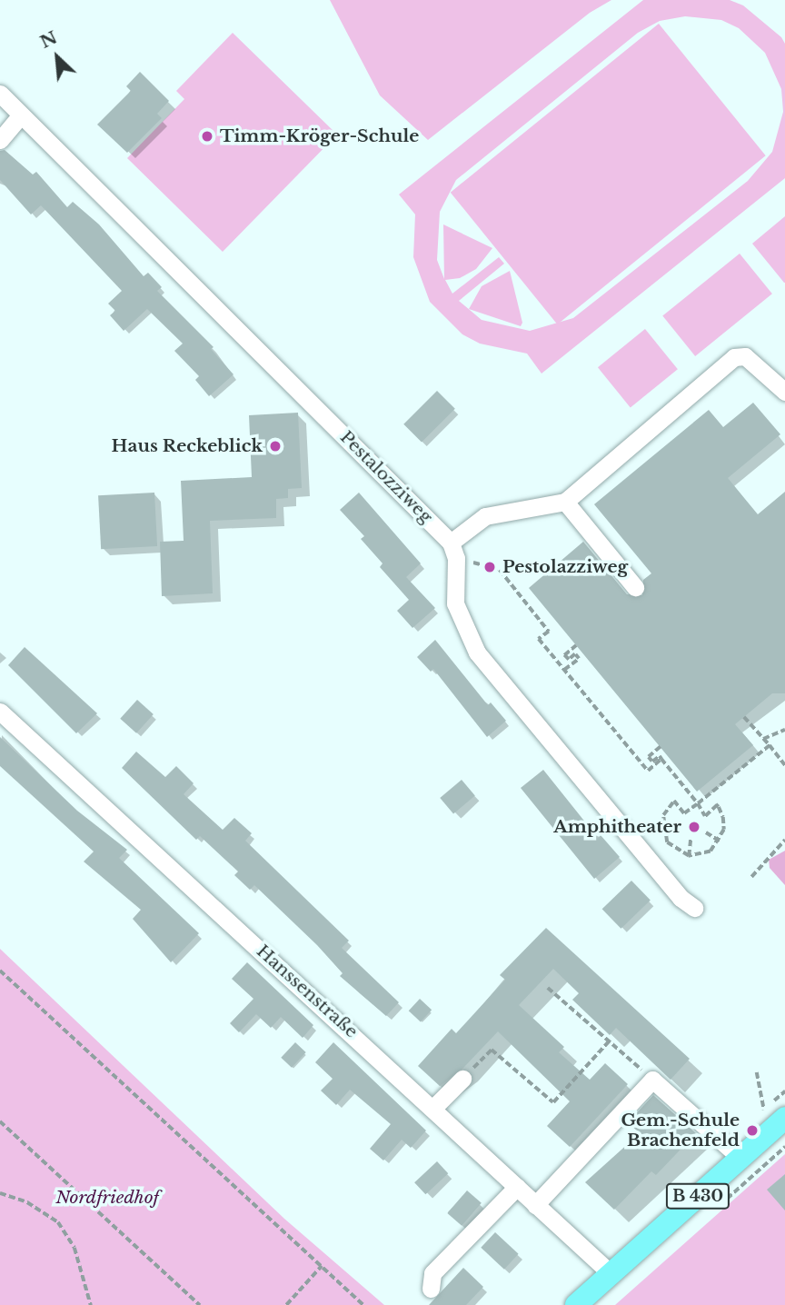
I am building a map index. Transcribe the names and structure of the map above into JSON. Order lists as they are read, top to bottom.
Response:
{
  "streets": {
    "main road": ["B 430"],
    "street": ["Pestalozziweg", "Hanssenstraße"]
  },
  "crossings": [
    ["Hanssenstraße", "B 430"]
  ],
  "parks": ["Nordfriedhof"],
  "places": [
    "Timm-Kröger-Schule",
    "Haus Reckeblick",
    "Pestolazziweg",
    "Amphitheater",
    "Gem.-Schule Brachenfeld"
  ],
  "north": "top left"
}
